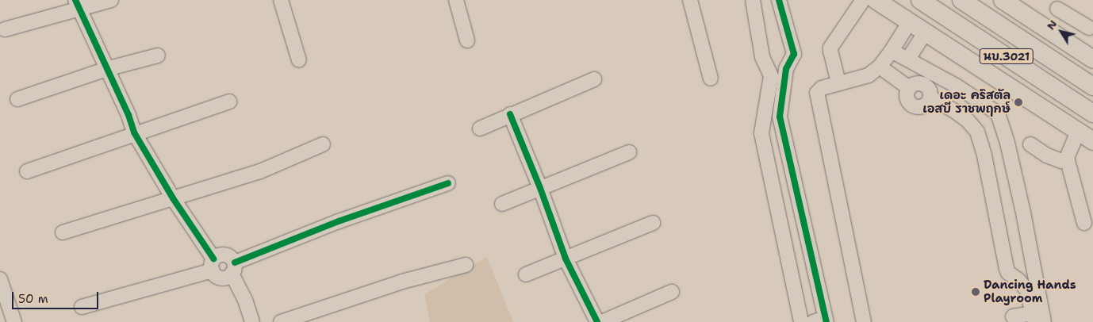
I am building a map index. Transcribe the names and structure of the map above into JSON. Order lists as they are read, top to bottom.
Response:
{
  "streets": {
    "main road": ["นบ.3021"]
  },
  "places": ["เดอะ คริสตัล เอสบี ราชพฤกษ์", "Dancing Hands Playroom"],
  "scale_bar": "50 m",
  "north": "top left"
}
